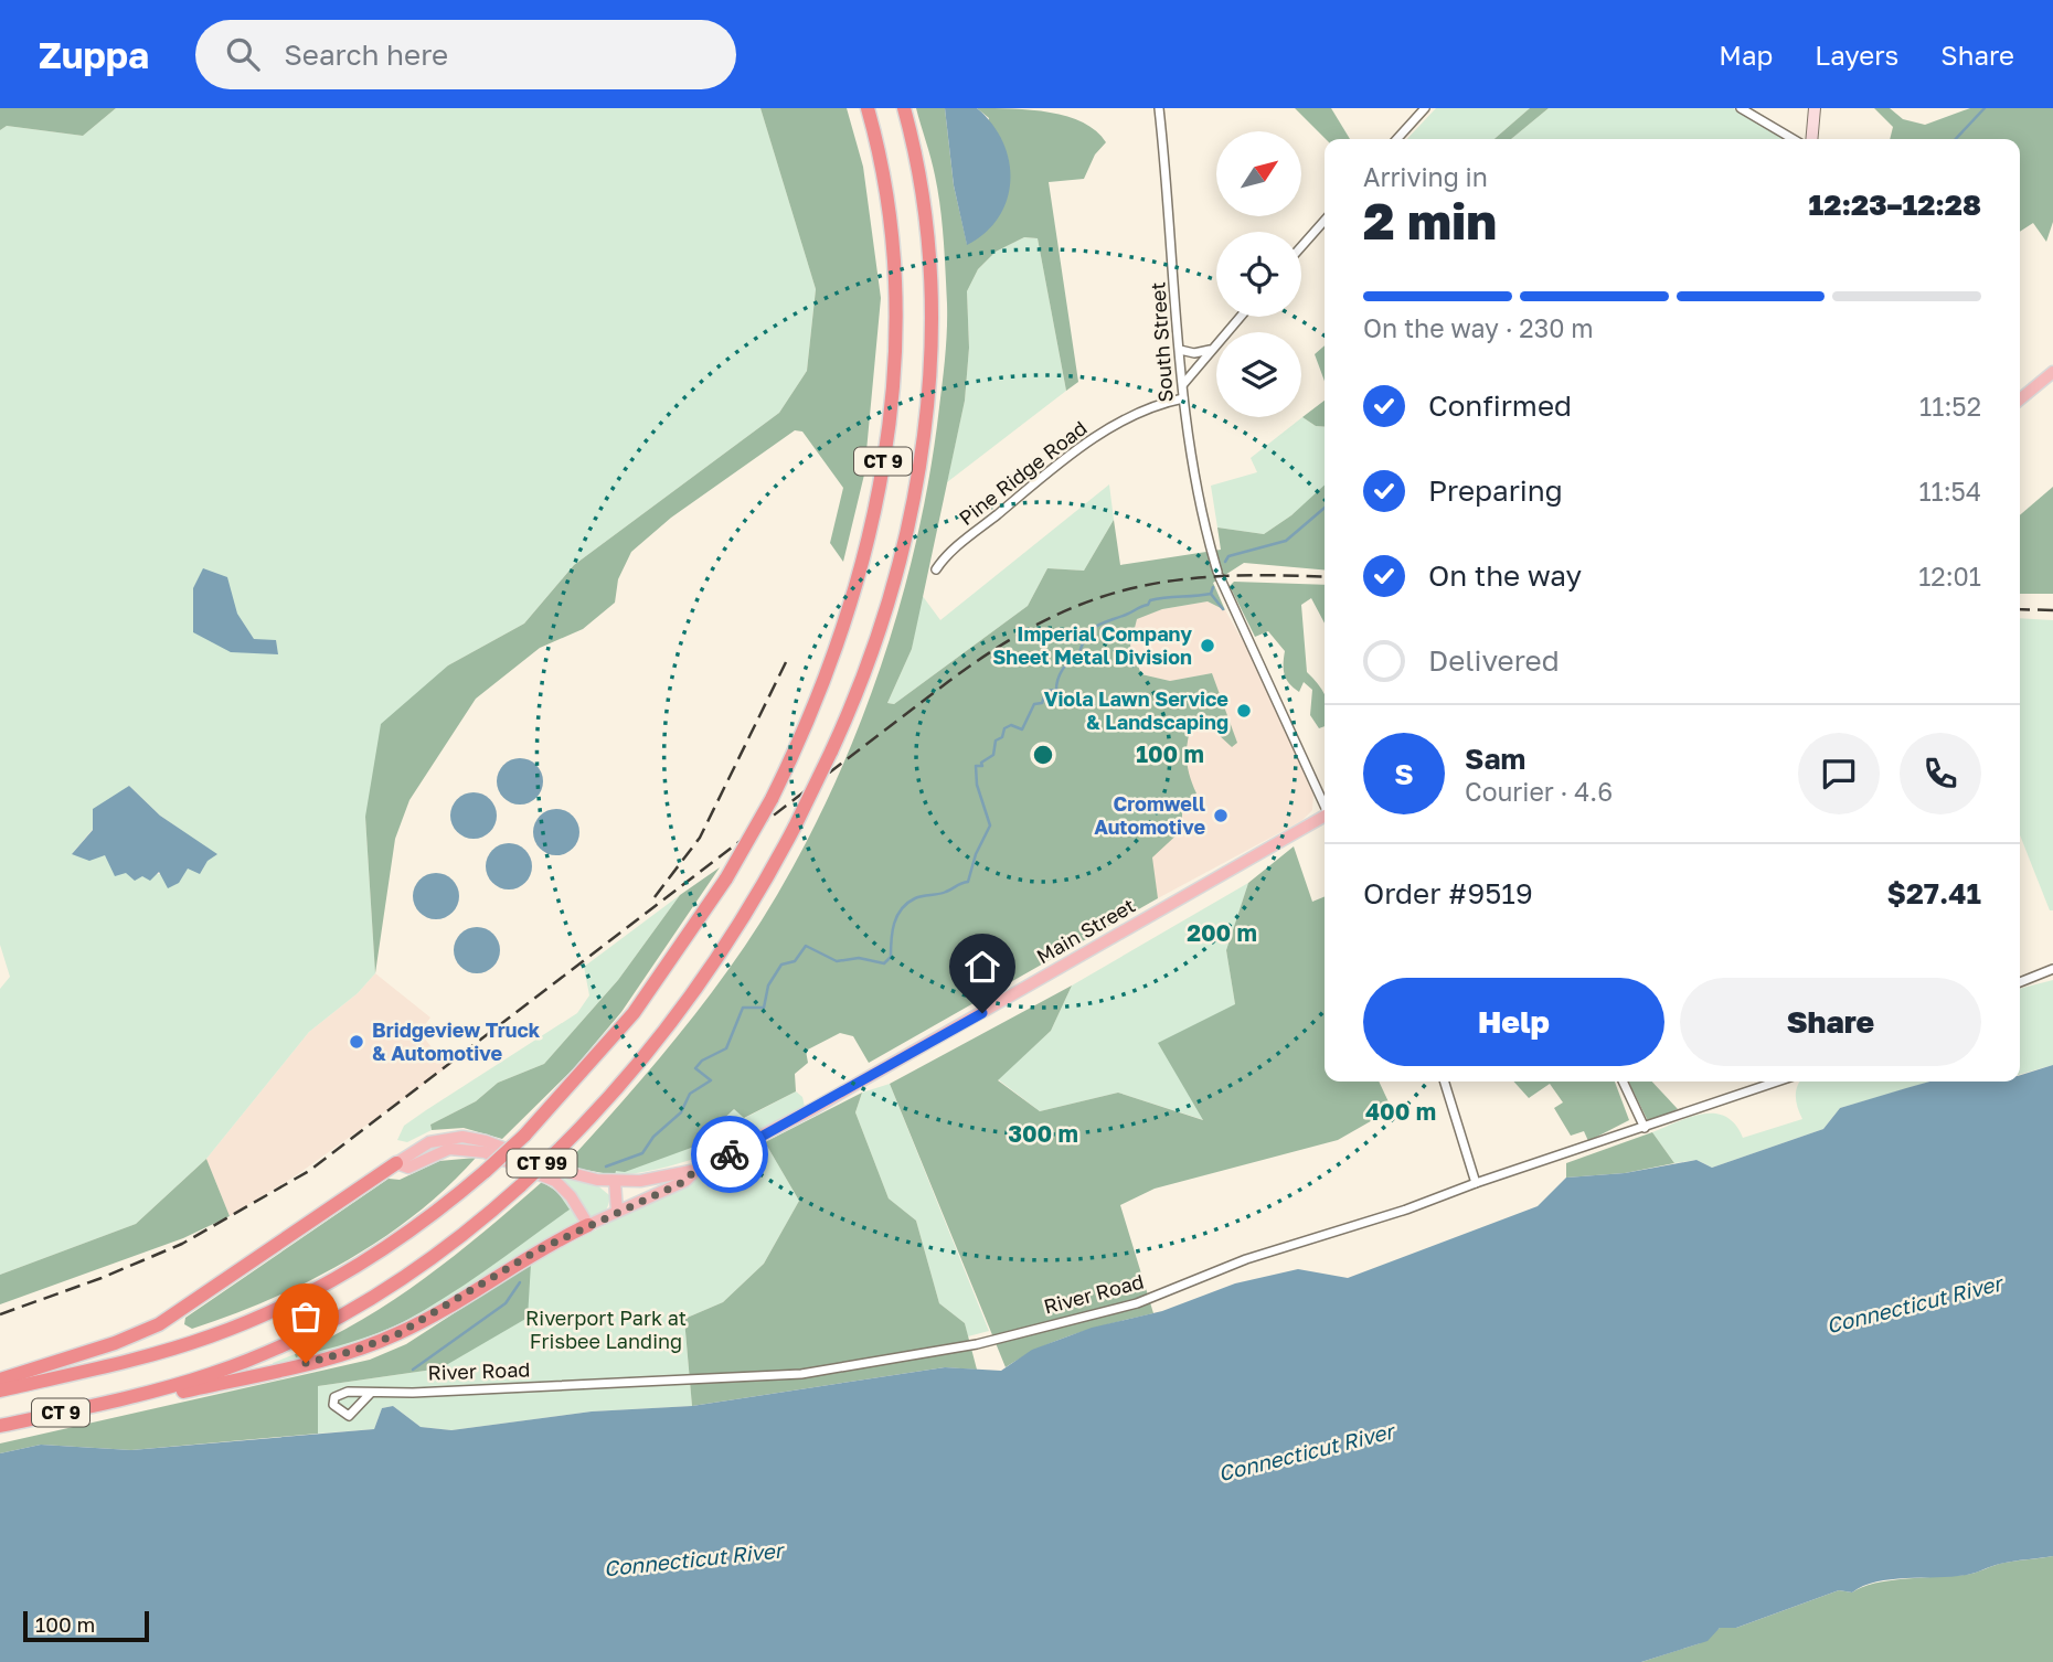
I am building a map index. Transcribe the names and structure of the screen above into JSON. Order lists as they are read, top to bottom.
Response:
{
  "streets": {
    "highway": ["CT 9"],
    "main road": ["Main Street", "CT 99"],
    "street": ["South Street", "Pine Ridge Road", "River Road"]
  },
  "crossings": [
    ["South Street", "Pine Ridge Road"]
  ],
  "water": ["Connecticut River"],
  "parks": ["Riverport Park at Frisbee Landing"],
  "places": [
    "Imperial Company Sheet Metal Division",
    "Viola Lawn Service & Landscaping",
    "Cromwell Automotive",
    "Bridgeview Truck & Automotive"
  ],
  "scale_bar": "100 m",
  "north": "top right",
  "page": {
    "header": "Zuppa",
    "search": "Search here",
    "nav": ["Map", "Layers", "Share"],
    "heading": ["2 min", "Arriving in", "12:23–12:28"],
    "panel": [
      "Sam",
      "Courier · 4.6",
      "Order #9519",
      "$27.41"
    ],
    "bar": "On the way · 230 m",
    "list": [
      ["Confirmed", "11:52"],
      ["Preparing", "11:54"],
      ["On the way", "12:01"],
      "Delivered"
    ],
    "round": "S",
    "buttons": ["Help", "Share"],
    "scale": "100 m"
  },
  "rings": [
    "100 m",
    "200 m",
    "400 m",
    "300 m"
  ]
}
